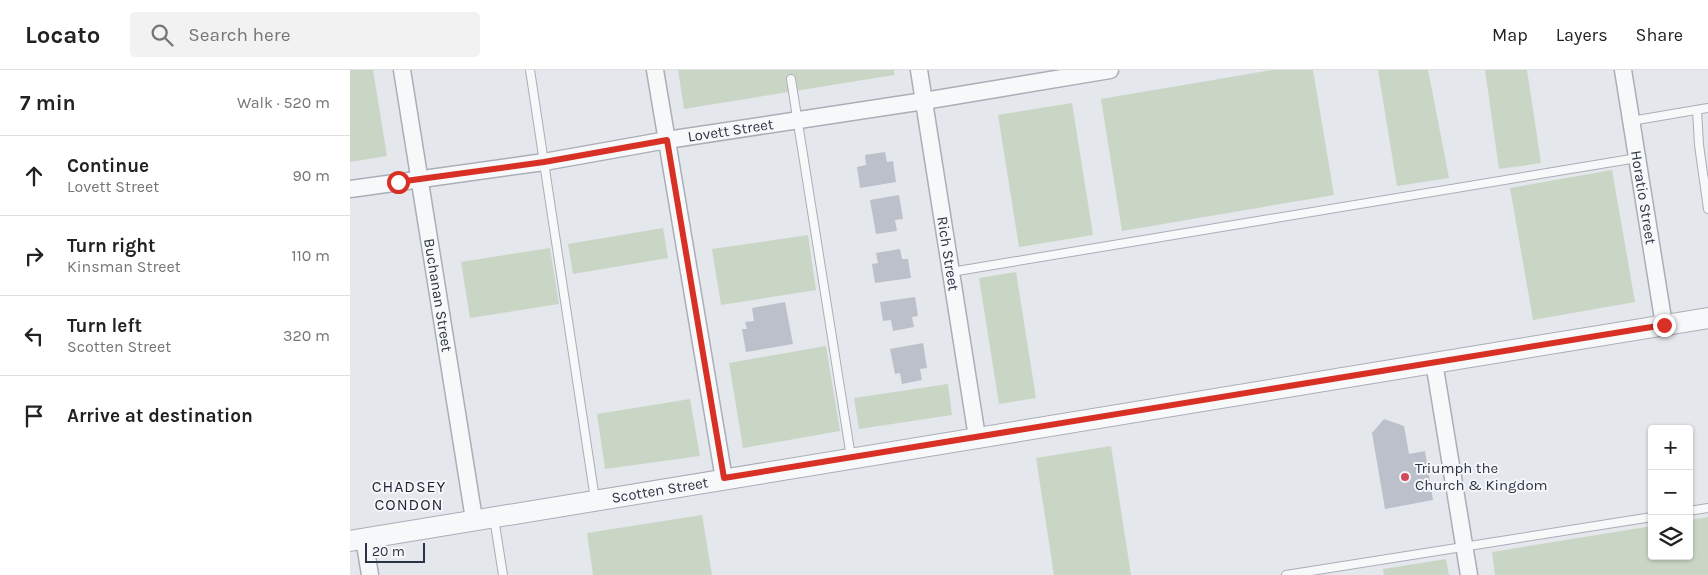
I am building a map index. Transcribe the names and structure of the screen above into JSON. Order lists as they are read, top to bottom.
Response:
{
  "streets": {
    "street": [
      "Lovett Street",
      "Horatio Street",
      "Rich Street",
      "Buchanan Street",
      "Scotten Street"
    ]
  },
  "crossings": [
    ["Lovett Street", "Rich Street"],
    ["Lovett Street", "Buchanan Street"],
    ["Horatio Street", "Scotten Street"],
    ["Rich Street", "Scotten Street"],
    ["Buchanan Street", "Scotten Street"]
  ],
  "districts": ["CHADSEY CONDON"],
  "places": ["Triumph the Church & Kingdom"],
  "scale_bar": "20 m",
  "page": {
    "header": "Locato",
    "search": "Search here",
    "nav": ["Map", "Layers", "Share"],
    "heading": ["7 min", "Walk · 520 m"],
    "list": [
      ["Continue", "Lovett Street", "90 m"],
      ["Turn right", "Kinsman Street", "110 m"],
      ["Turn left", "Scotten Street", "320 m"],
      "Arrive at destination"
    ],
    "map_buttons": ["+", "−"],
    "scale": "20 m"
  }
}
